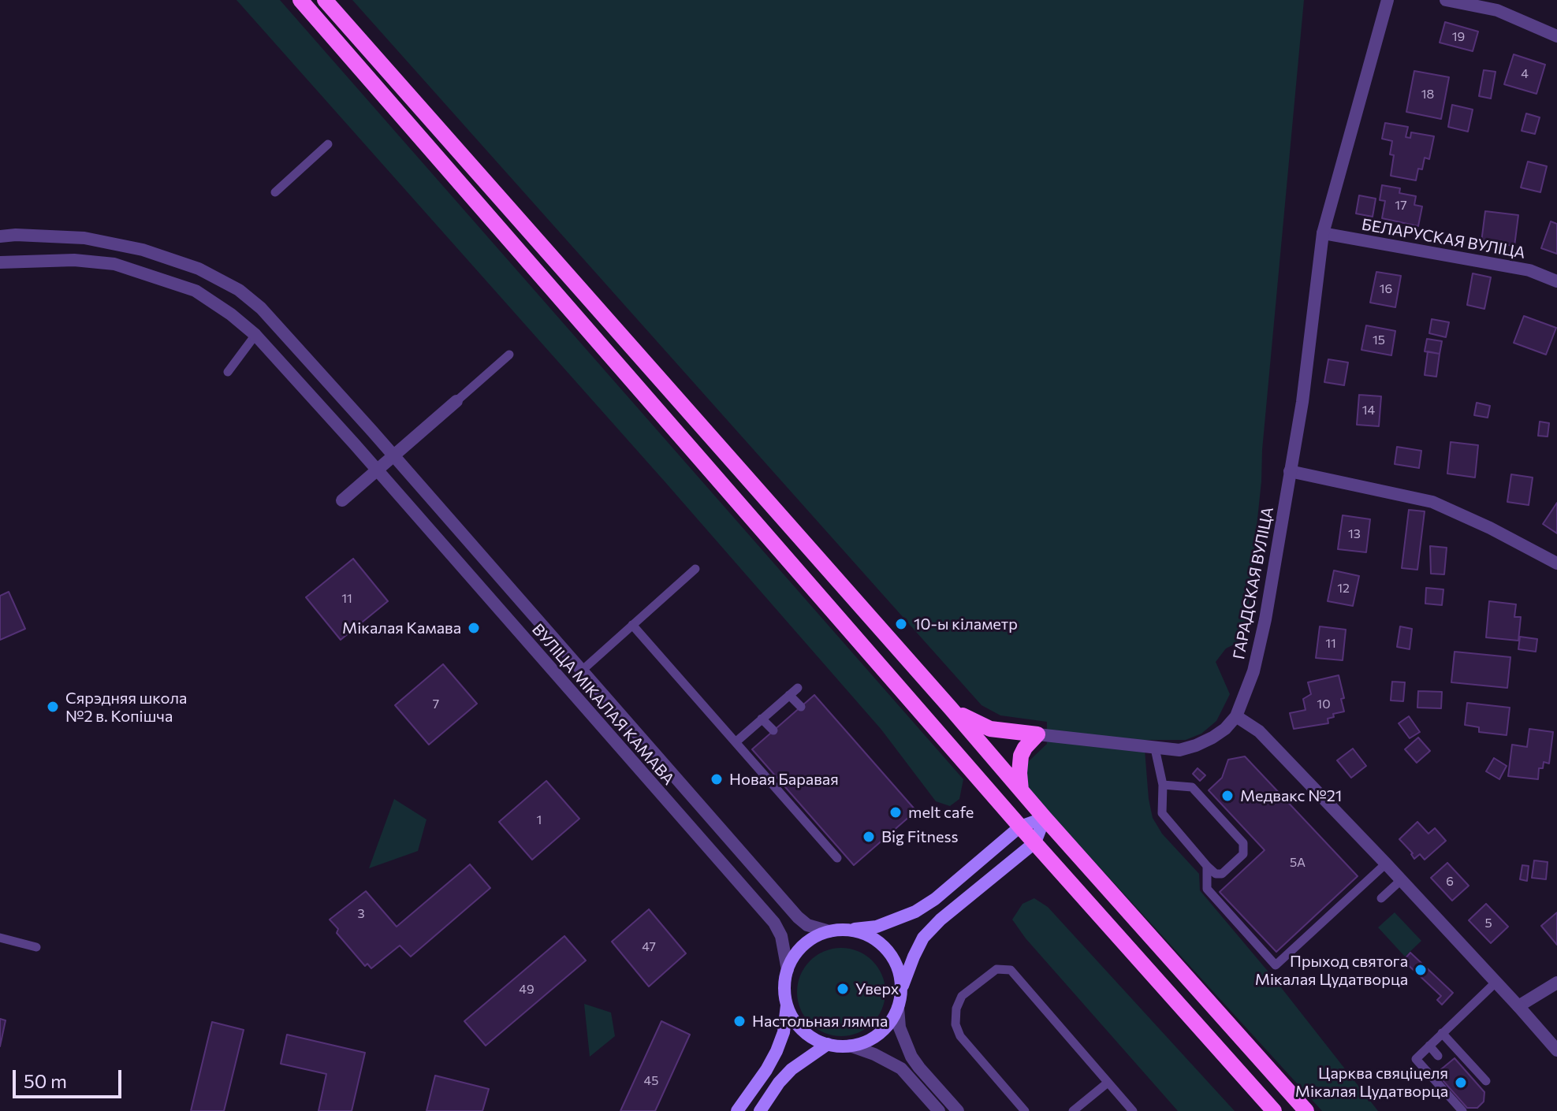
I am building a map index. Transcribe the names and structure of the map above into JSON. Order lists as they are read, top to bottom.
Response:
{
  "streets": {
    "street": ["БЕЛАРУСКАЯ ВУЛІЦА", "ГАРАДСКАЯ ВУЛІЦА", "ВУЛІЦА МІКАЛАЯ КАМАВА"]
  },
  "crossings": [
    ["БЕЛАРУСКАЯ ВУЛІЦА", "ГАРАДСКАЯ ВУЛІЦА"]
  ],
  "places": [
    "10-ы кіламетр",
    "Мікалая Камава",
    "Сярэдняя школа №2 в. Копішча",
    "Новая Баравая",
    "Медвакс №21",
    "melt cafe",
    "Big Fitness",
    "Прыход святога Мікалая Цудатворца",
    "Уверх",
    "Настольная лямпа",
    "Царква свяціцеля Мікалая Цудатворца"
  ],
  "house_numbers": [
    "19",
    "4",
    "18",
    "17",
    "16",
    "15",
    "14",
    "13",
    "12",
    "11",
    "11",
    "7",
    "10",
    "1",
    "5А",
    "6",
    "3",
    "5",
    "47",
    "49",
    "45"
  ],
  "scale_bar": "50 m"
}
